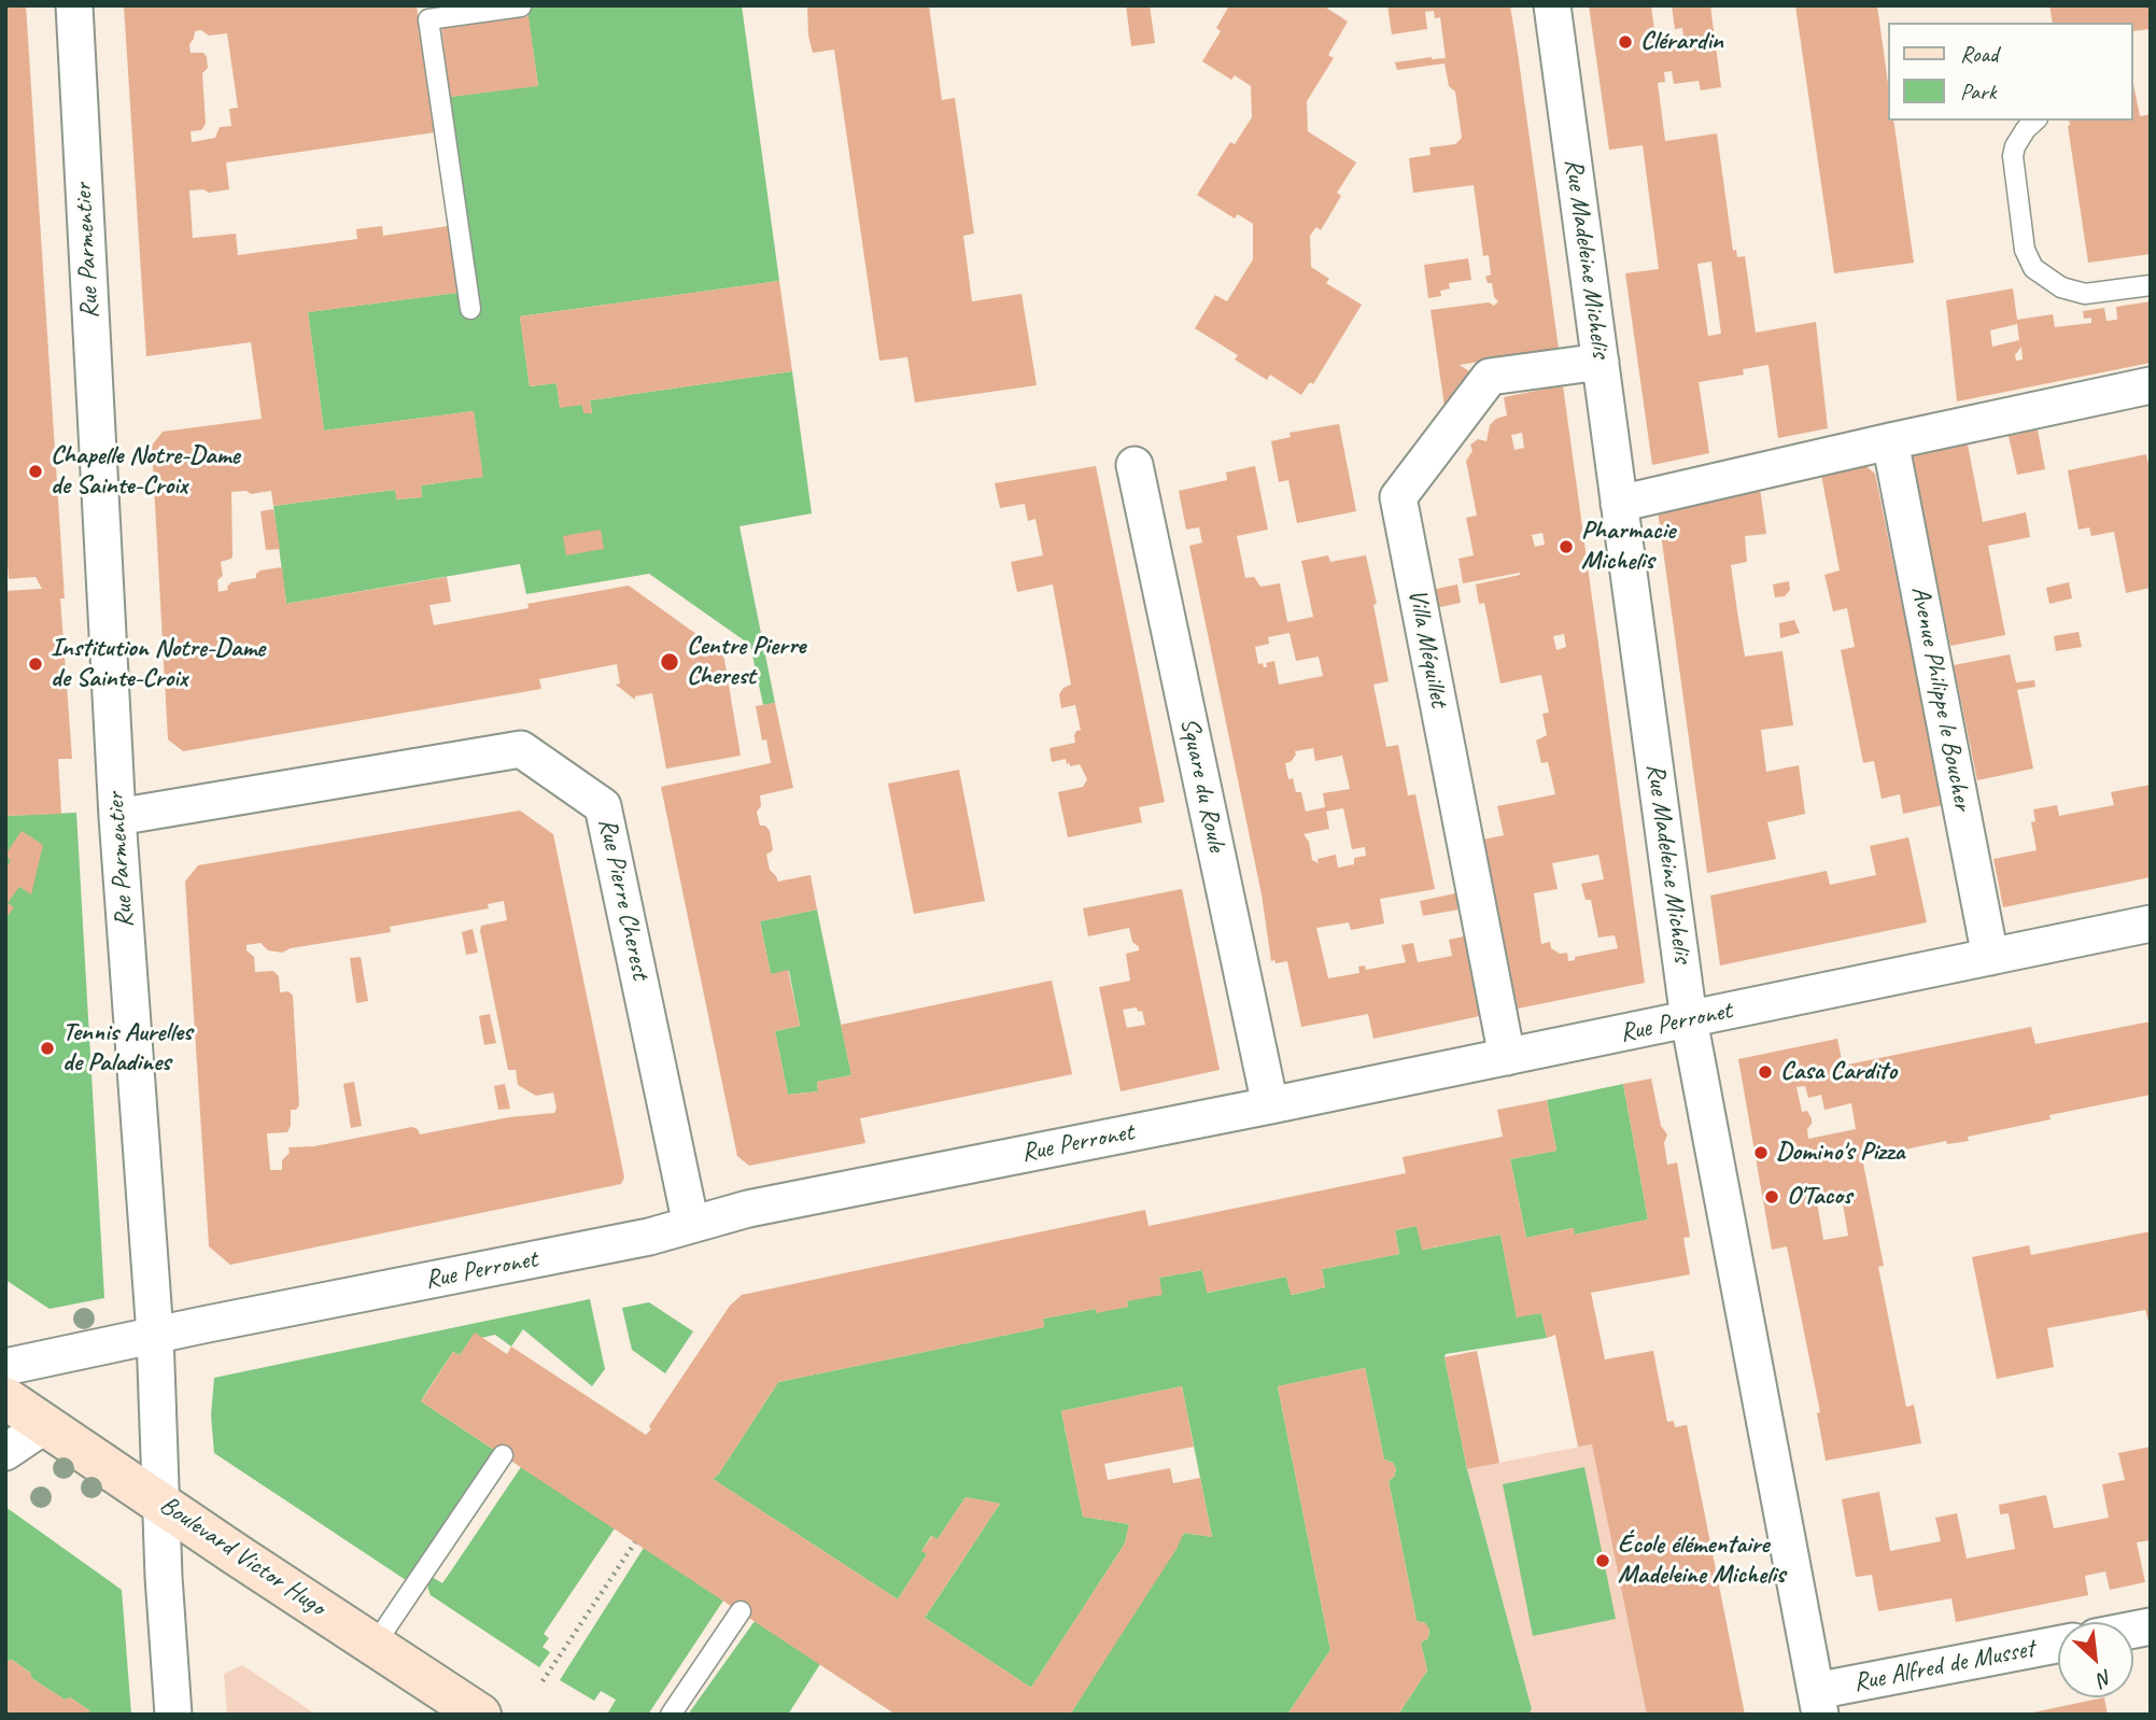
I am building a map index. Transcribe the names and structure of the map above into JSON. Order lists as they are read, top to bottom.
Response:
{
  "streets": {
    "street": [
      "Rue Parmentier",
      "Rue Madeleine Michelis",
      "Villa Méquillet",
      "Avenue Philippe le Boucher",
      "Square du Roule",
      "Rue Pierre Cherest",
      "Rue Perronet",
      "Boulevard Victor Hugo",
      "Rue Alfred de Musset"
    ]
  },
  "crossings": [
    ["Rue Parmentier", "Rue Pierre Cherest"],
    ["Rue Parmentier", "Rue Perronet"],
    ["Rue Parmentier", "Boulevard Victor Hugo"],
    ["Rue Madeleine Michelis", "Villa Méquillet"],
    ["Rue Madeleine Michelis", "Rue Perronet"],
    ["Rue Madeleine Michelis", "Rue Alfred de Musset"],
    ["Villa Méquillet", "Rue Perronet"],
    ["Avenue Philippe le Boucher", "Rue Perronet"],
    ["Square du Roule", "Rue Perronet"],
    ["Rue Pierre Cherest", "Rue Perronet"]
  ],
  "places": [
    "Clérardin",
    "Chapelle Notre-Dame de Sainte-Croix",
    "Pharmacie Michelis",
    "Centre Pierre Cherest",
    "Institution Notre-Dame de Sainte-Croix",
    "Tennis Aurelles de Paladines",
    "Casa Cardito",
    "Domino's Pizza",
    "O'Tacos",
    "École élémentaire Madeleine Michelis"
  ],
  "legend": ["Road", "Park"],
  "north": "bottom right"
}
